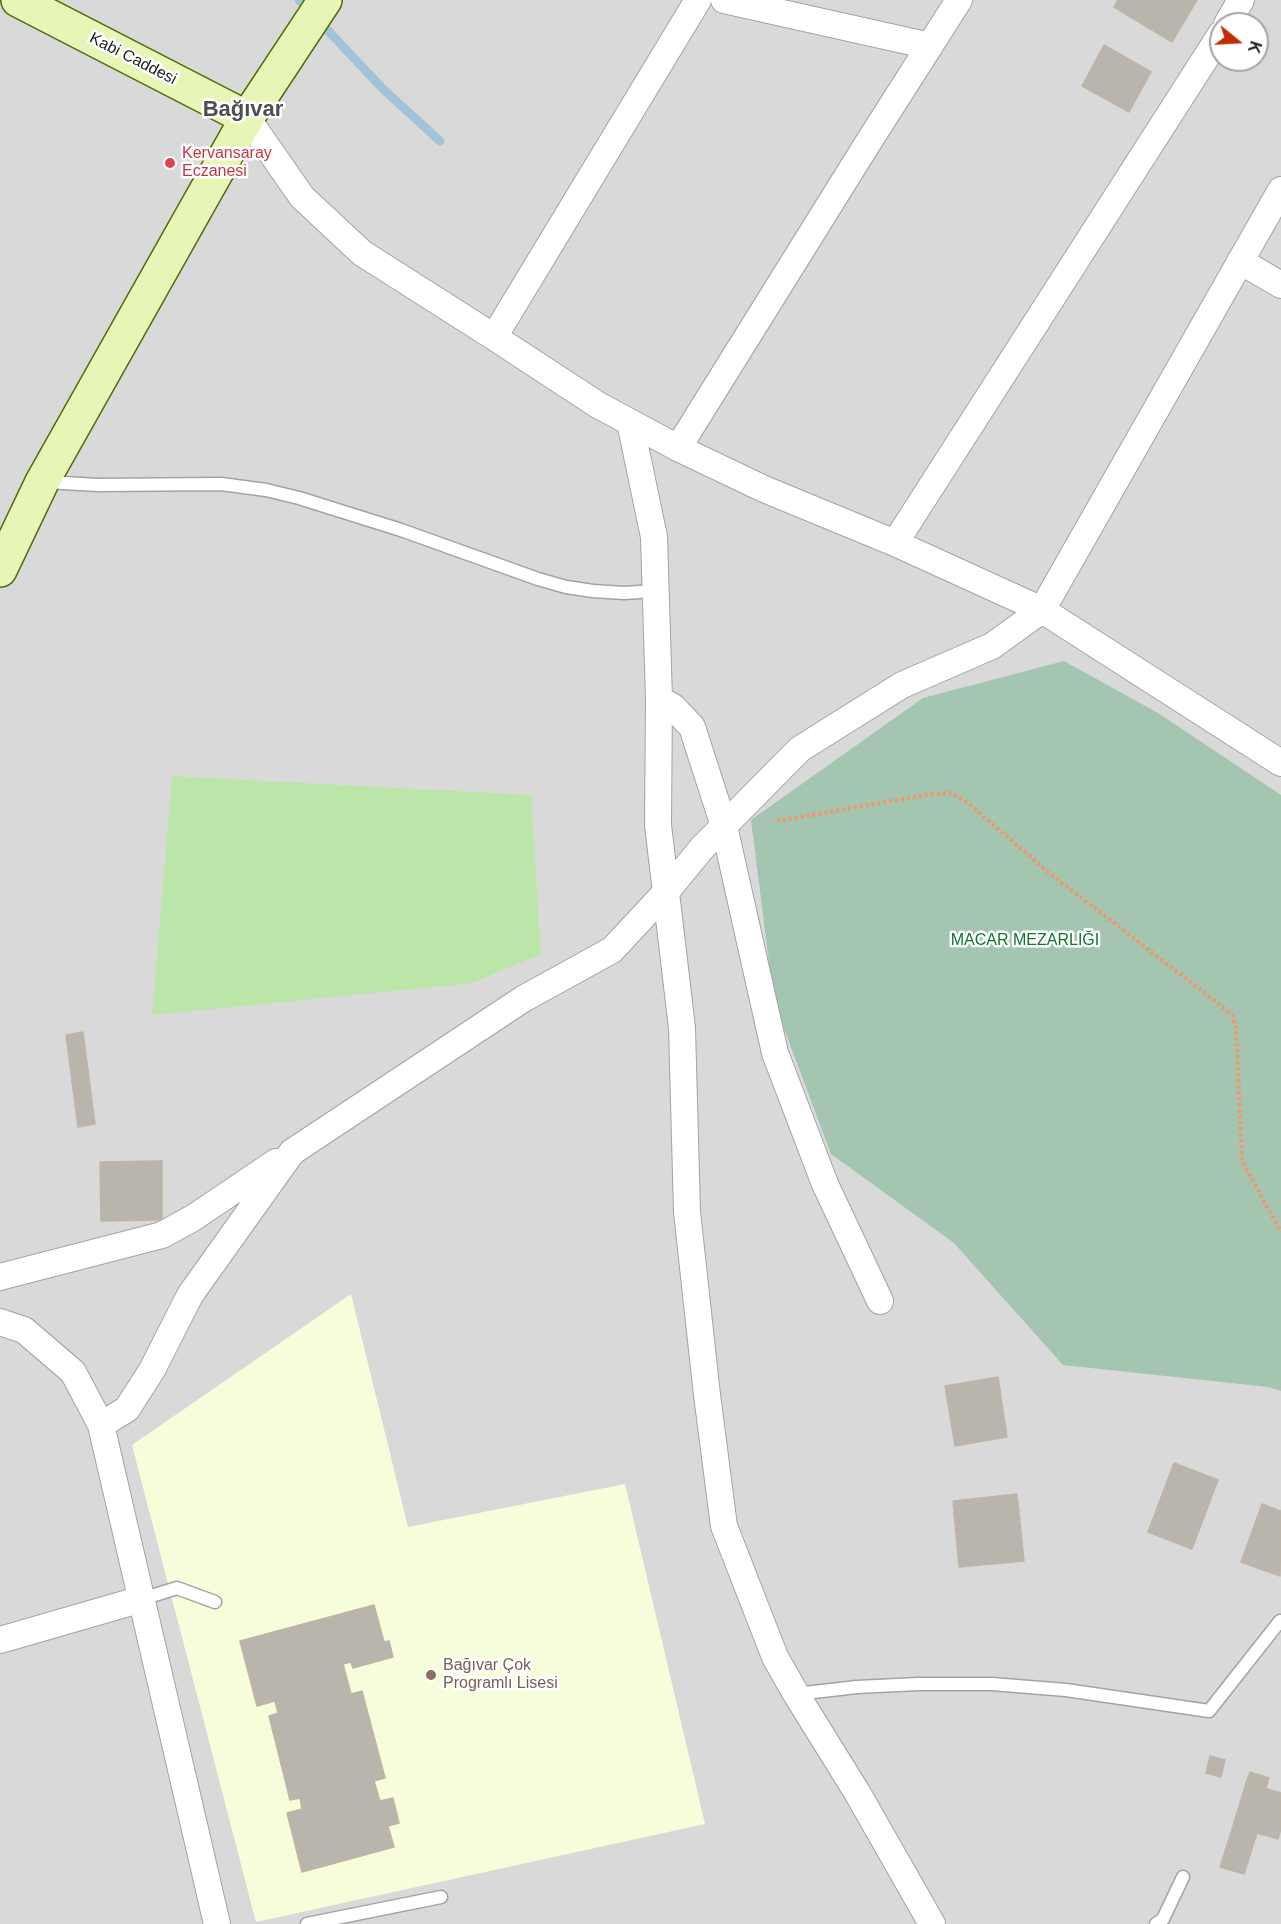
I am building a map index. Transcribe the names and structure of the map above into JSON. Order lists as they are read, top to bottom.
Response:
{
  "streets": {
    "street": ["Kabi Caddesi"]
  },
  "districts": ["Bağıvar"],
  "parks": ["MACAR MEZARLIĞI"],
  "places": ["Kervansaray Eczanesi", "Bağıvar Çok Programlı Lisesi"],
  "north": "right"
}
